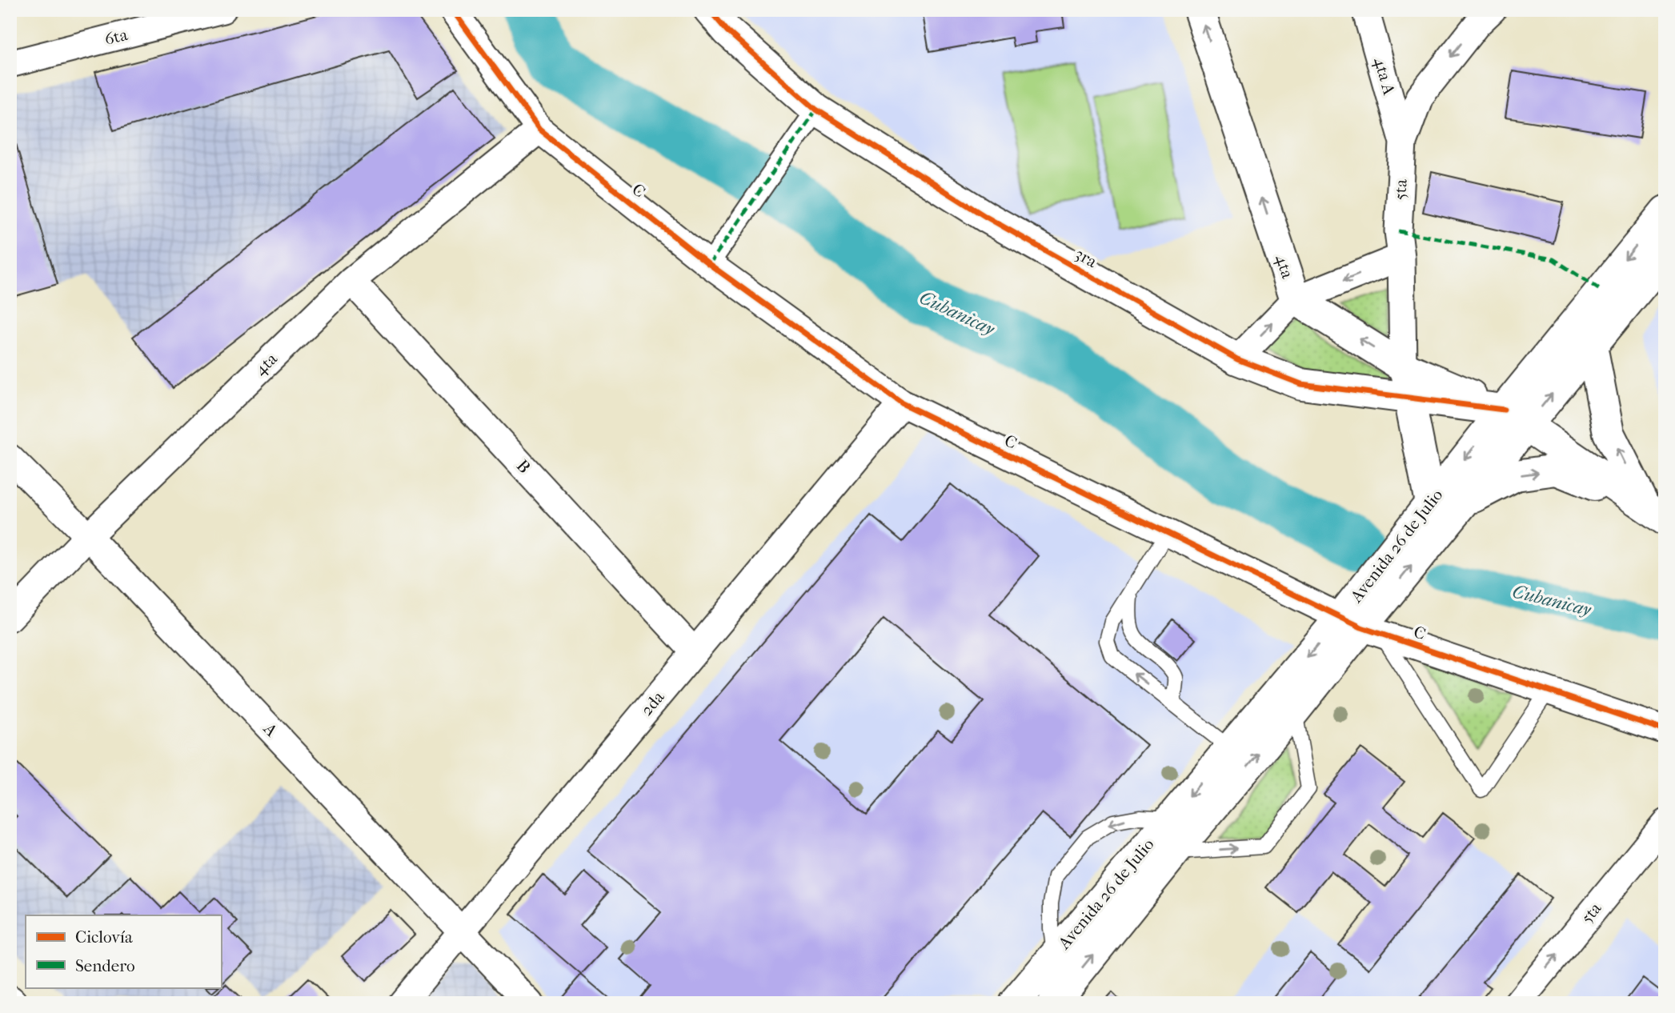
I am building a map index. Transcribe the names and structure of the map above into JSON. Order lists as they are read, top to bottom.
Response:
{
  "streets": {
    "main road": ["3ra", "4ta", "Avenida 26 de Julio"],
    "street": [
      "6ta",
      "4ta A",
      "5ta",
      "C",
      "B",
      "2da",
      "A"
    ]
  },
  "crossings": [
    ["4ta A", "5ta"],
    ["5ta", "3ra"],
    ["5ta", "4ta"],
    ["C", "4ta"],
    ["C", "Avenida 26 de Julio"],
    ["C", "2da"],
    ["3ra", "4ta"],
    ["3ra", "Avenida 26 de Julio"],
    ["4ta", "B"],
    ["4ta", "Avenida 26 de Julio"],
    ["4ta", "A"],
    ["B", "2da"],
    ["2da", "A"]
  ],
  "water": ["Cubanicay"],
  "legend": ["Ciclovía", "Sendero"]
}
